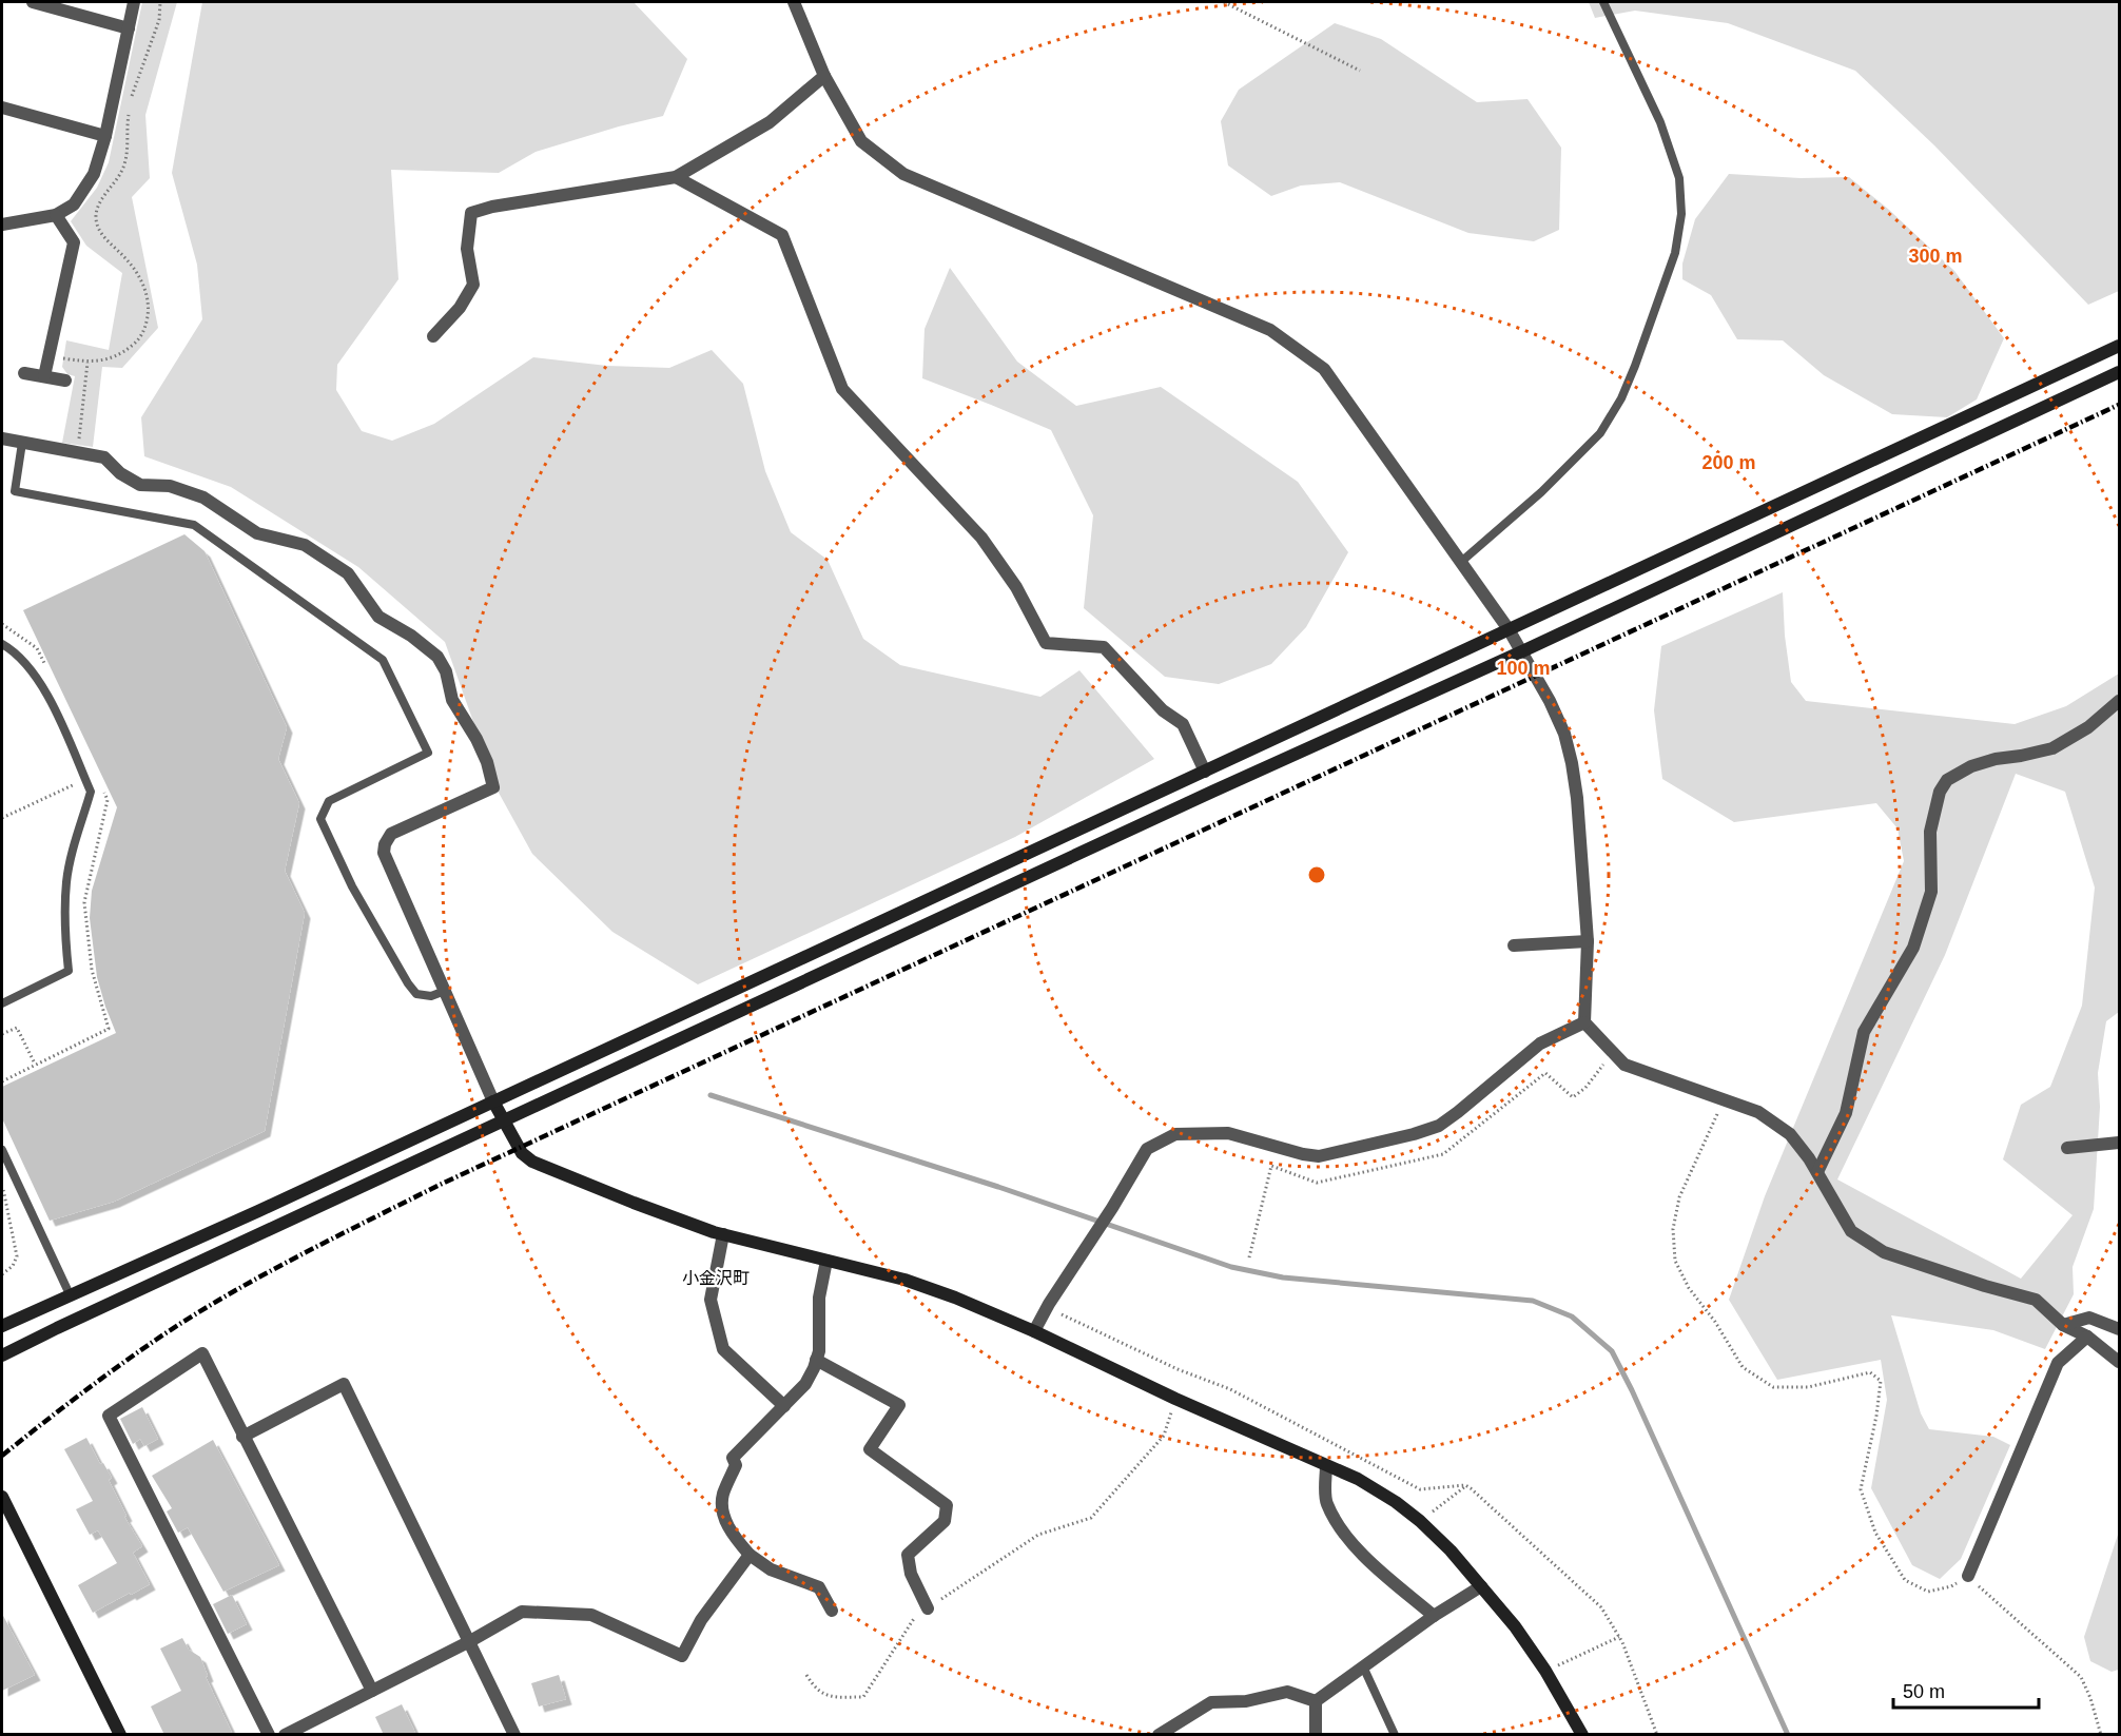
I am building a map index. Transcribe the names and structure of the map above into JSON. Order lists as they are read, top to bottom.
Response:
{
  "districts": ["小金沢町"],
  "scale_bar": "50 m",
  "rings": ["300 m", "200 m", "100 m"]
}
